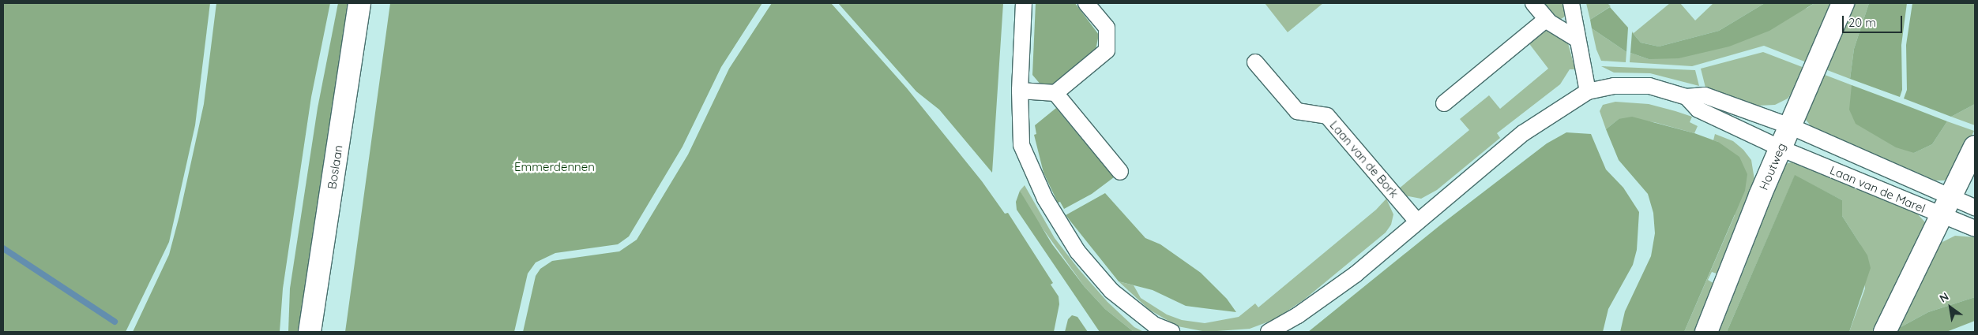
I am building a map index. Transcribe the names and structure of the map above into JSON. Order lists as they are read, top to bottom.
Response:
{
  "streets": {
    "street": [
      "Laan van de Bork",
      "Houtweg",
      "Boslaan",
      "Laan van de Marel"
    ]
  },
  "crossings": [
    ["Houtweg", "Laan van de Marel"]
  ],
  "parks": ["Emmerdennen"],
  "scale_bar": "20 m",
  "north": "top left"
}
